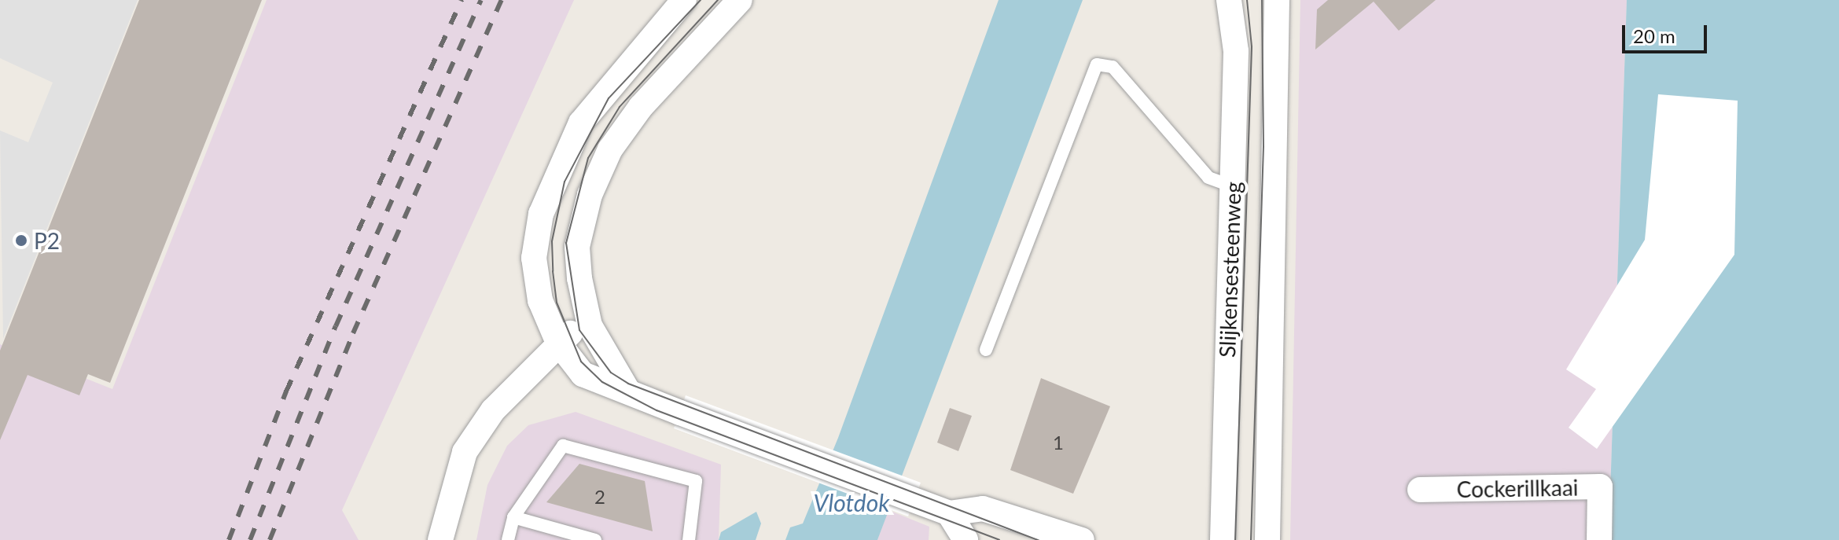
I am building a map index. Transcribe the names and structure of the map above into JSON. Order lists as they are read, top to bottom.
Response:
{
  "streets": {
    "street": ["Slijkensesteenweg", "Cockerillkaai"]
  },
  "water": ["Vlotdok"],
  "places": ["P2"],
  "house_numbers": ["1", "2"],
  "scale_bar": "20 m"
}
